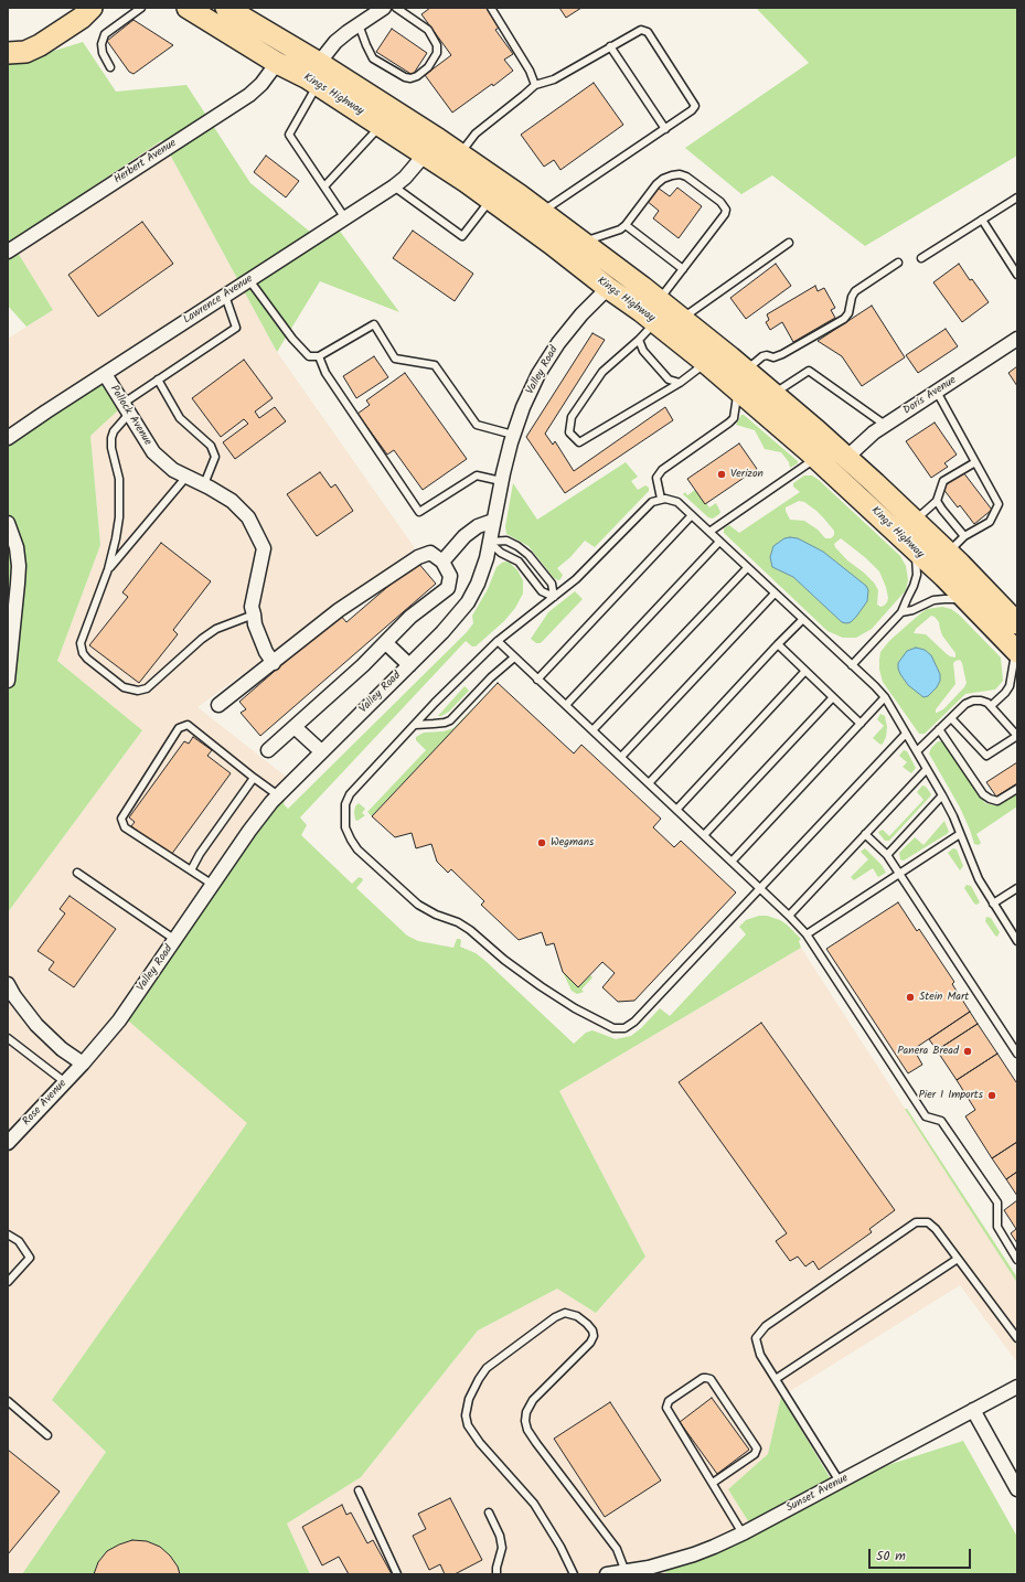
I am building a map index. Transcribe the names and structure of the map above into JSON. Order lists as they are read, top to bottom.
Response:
{
  "streets": {
    "main road": ["Kings Highway"],
    "street": [
      "Herbert Avenue",
      "Lawrence Avenue",
      "Valley Road",
      "Doris Avenue",
      "Pollock Avenue",
      "Rose Avenue",
      "Sunset Avenue"
    ]
  },
  "crossings": [
    ["Kings Highway", "Herbert Avenue"],
    ["Kings Highway", "Lawrence Avenue"],
    ["Kings Highway", "Valley Road"],
    ["Kings Highway", "Doris Avenue"],
    ["Lawrence Avenue", "Pollock Avenue"],
    ["Valley Road", "Rose Avenue"]
  ],
  "places": [
    "Verizon",
    "Wegmans",
    "Stein Mart",
    "Panera Bread",
    "Pier 1 Imports"
  ],
  "scale_bar": "50 m"
}
